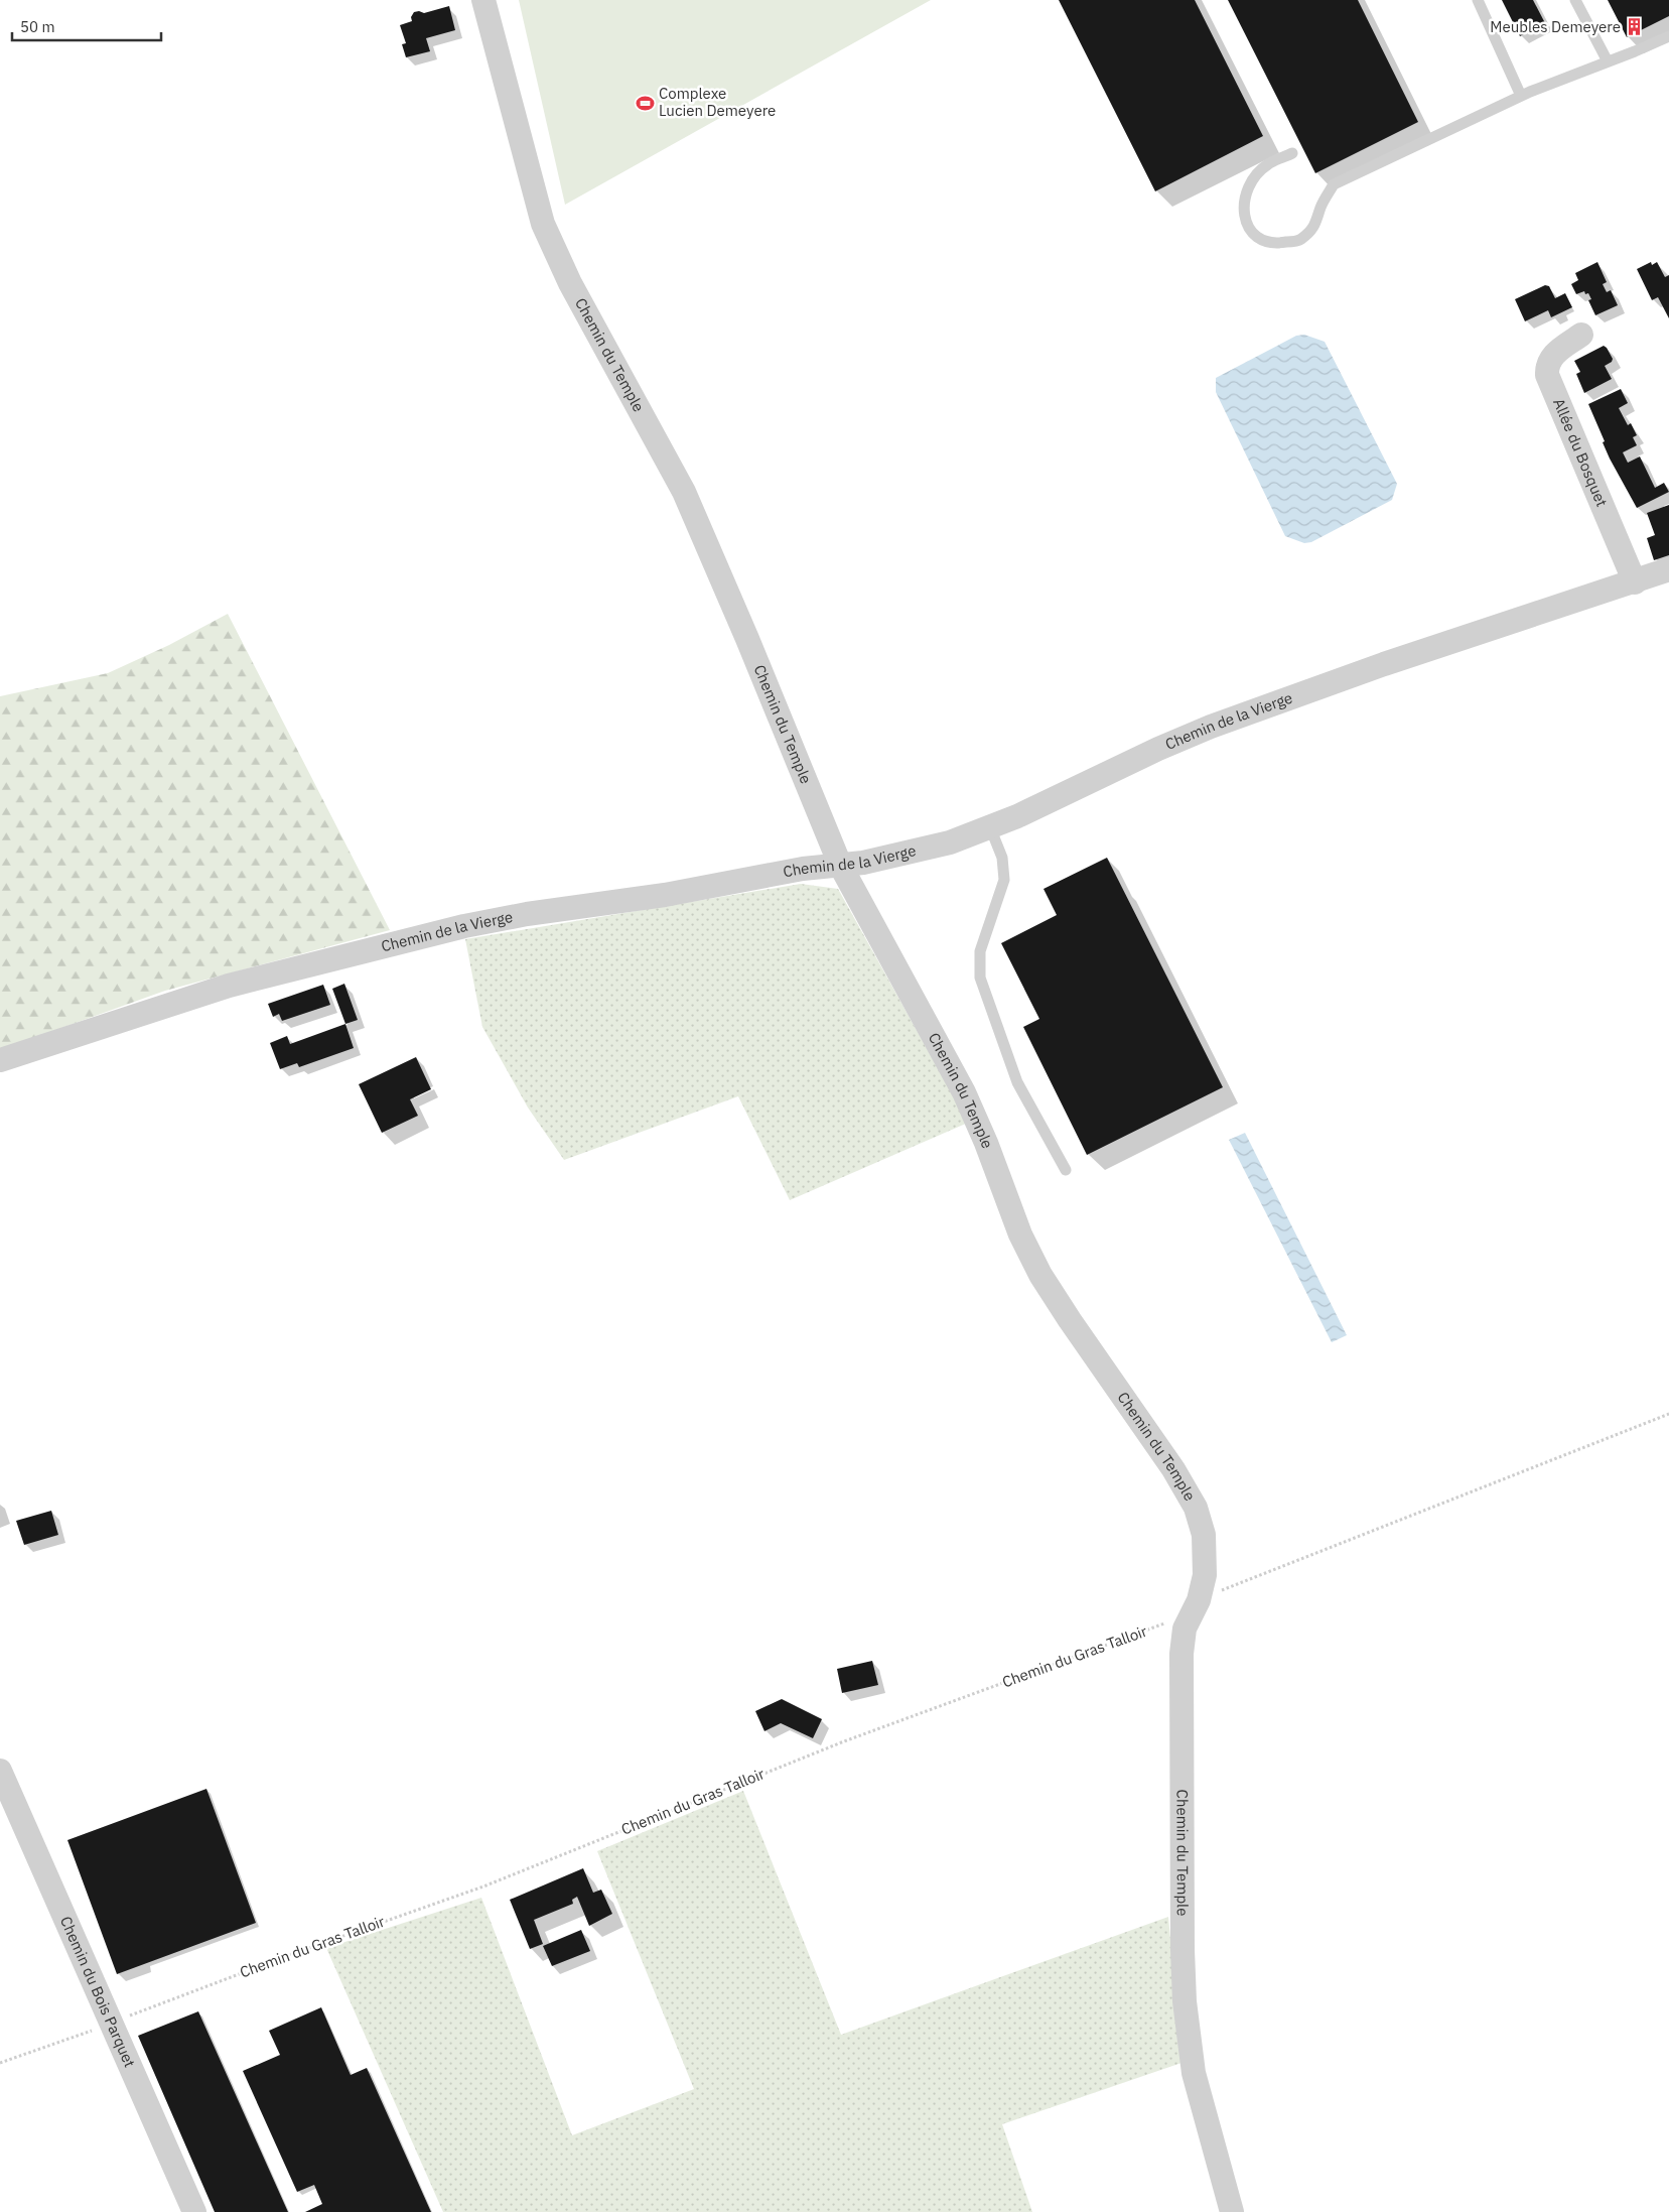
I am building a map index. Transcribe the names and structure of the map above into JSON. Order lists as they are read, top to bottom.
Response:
{
  "streets": {
    "street": [
      "Chemin du Temple",
      "Allée du Bosquet",
      "Chemin de la Vierge",
      "Chemin du Bois Parquet"
    ],
    "path": ["Chemin du Gras Talloir"]
  },
  "crossings": [
    ["Chemin du Temple", "Chemin de la Vierge"],
    ["Chemin du Temple", "Chemin du Gras Talloir"],
    ["Allée du Bosquet", "Chemin de la Vierge"],
    ["Chemin du Gras Talloir", "Chemin du Bois Parquet"]
  ],
  "places": {
    "building": ["Meubles Demeyere"],
    "sports": ["Complexe Lucien Demeyere"]
  },
  "scale_bar": "50 m"
}
